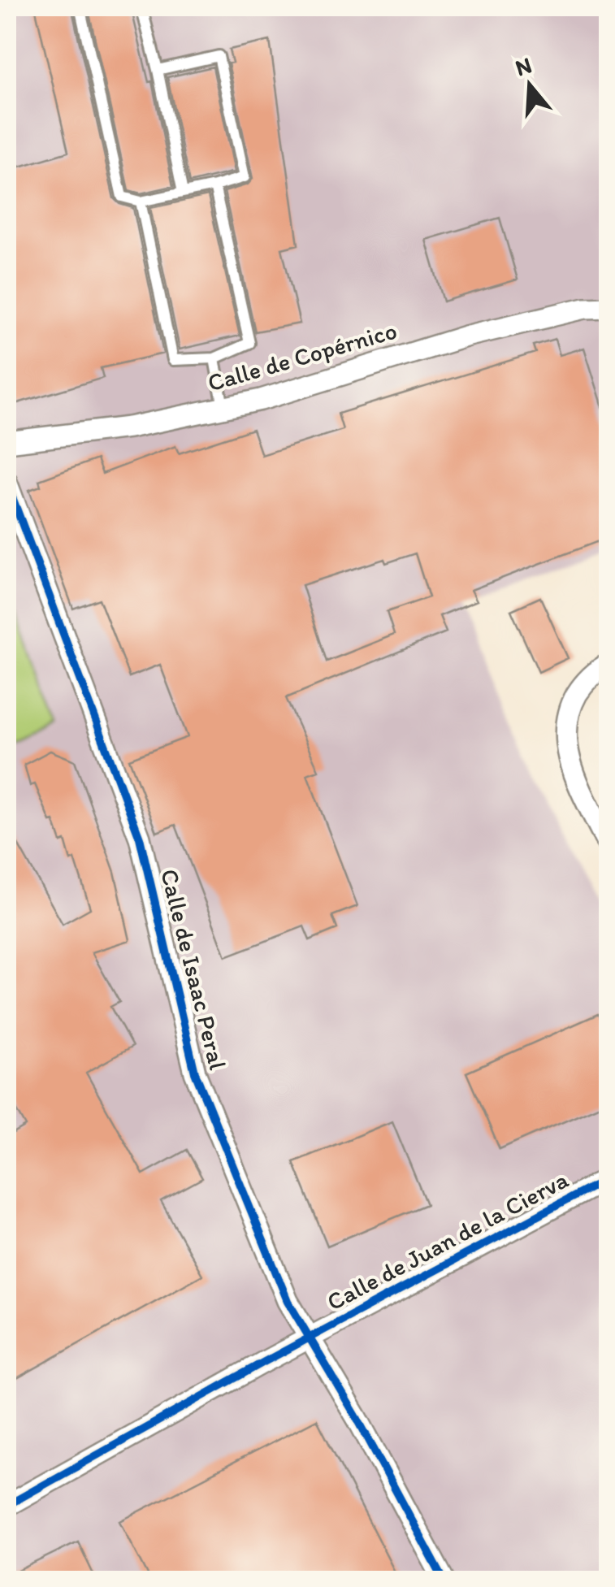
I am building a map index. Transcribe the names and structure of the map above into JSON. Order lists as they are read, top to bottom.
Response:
{
  "streets": {
    "street": ["Calle de Copérnico", "Calle de Isaac Peral", "Calle de Juan de la Cierva"]
  },
  "crossings": [
    ["Calle de Isaac Peral", "Calle de Juan de la Cierva"]
  ],
  "north": "top"
}
